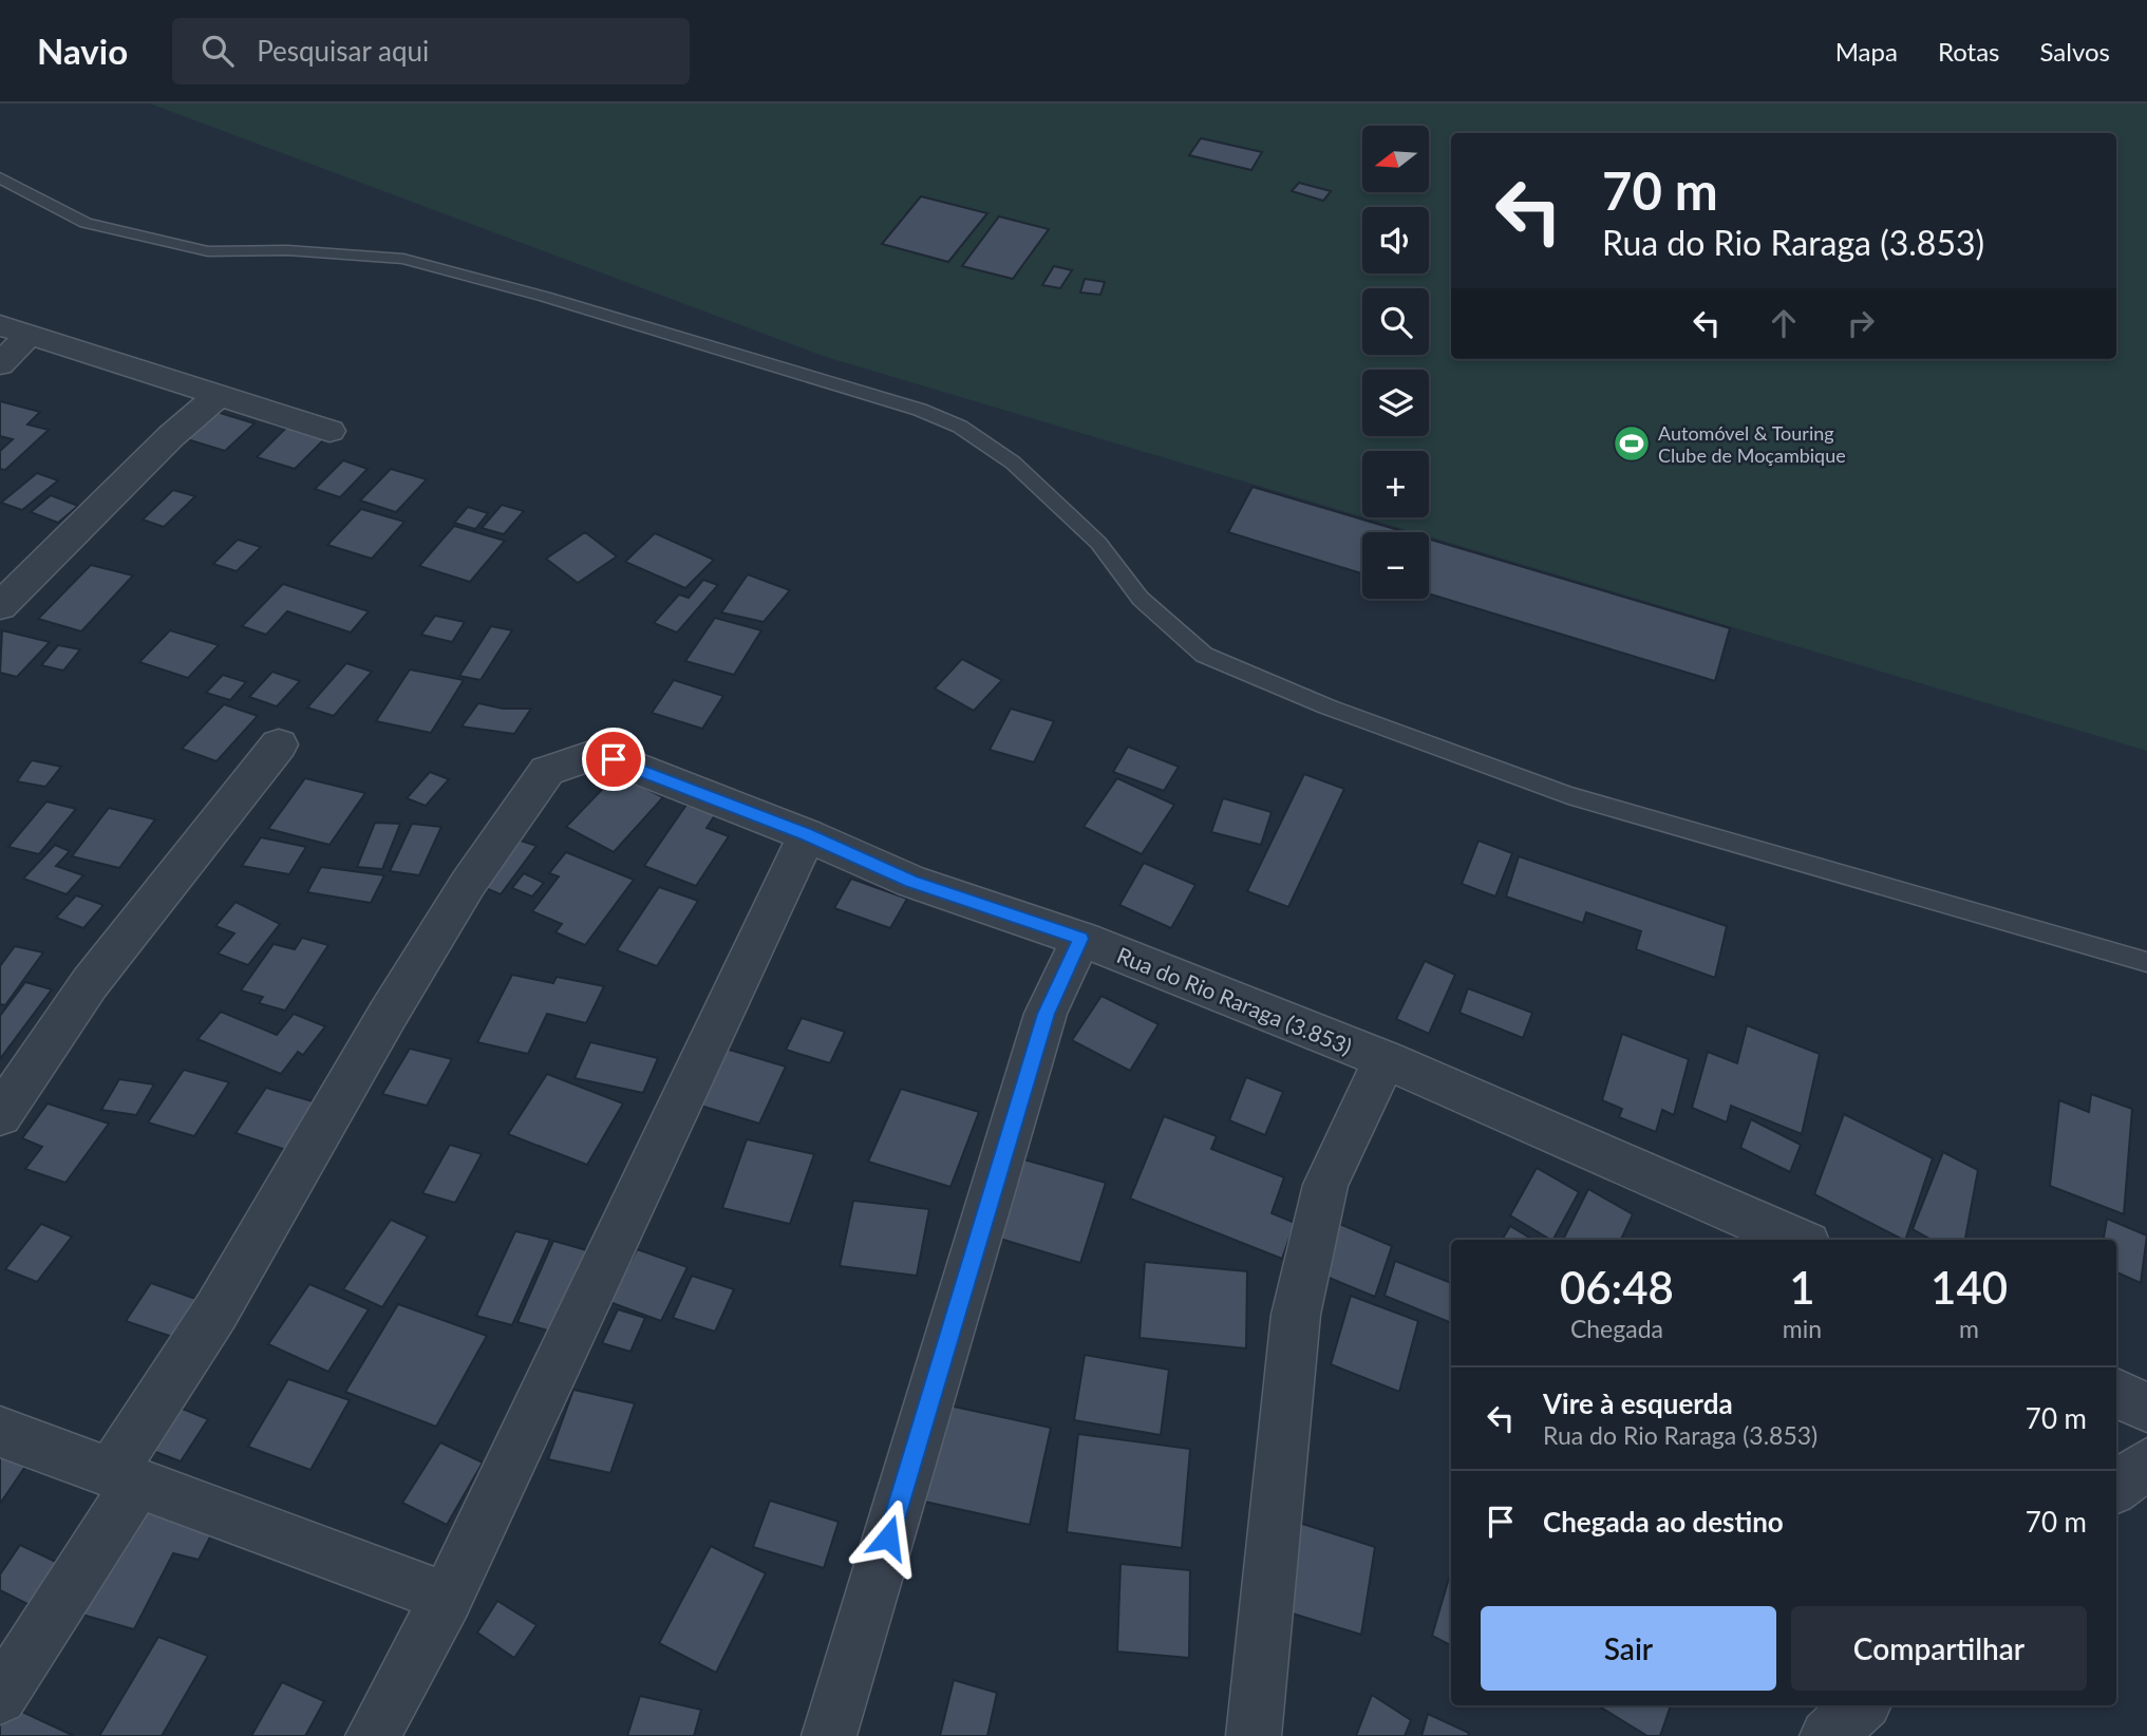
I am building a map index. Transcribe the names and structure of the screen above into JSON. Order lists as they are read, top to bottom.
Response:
{
  "streets": {
    "street": ["Rua do Rio Raraga (3.853)"]
  },
  "places": {
    "sports": ["Automóvel & Touring Clube de Moçambique"]
  },
  "north": "left",
  "page": {
    "header": "Navio",
    "search": "Pesquisar aqui",
    "nav": ["Mapa", "Rotas", "Salvos"],
    "map_buttons": ["+", "−"],
    "turn": ["70 m", "Rua do Rio Raraga (3.853)"],
    "eta": [
      "06:48",
      "Chegada",
      "1",
      "min",
      "140",
      "m"
    ],
    "list": [
      {
        "name": "Vire à esquerda",
        "note": "Rua do Rio Raraga (3.853)",
        "value": "70 m"
      },
      {
        "name": "Chegada ao destino",
        "value": "70 m"
      }
    ],
    "buttons": ["Sair", "Compartilhar"]
  }
}
